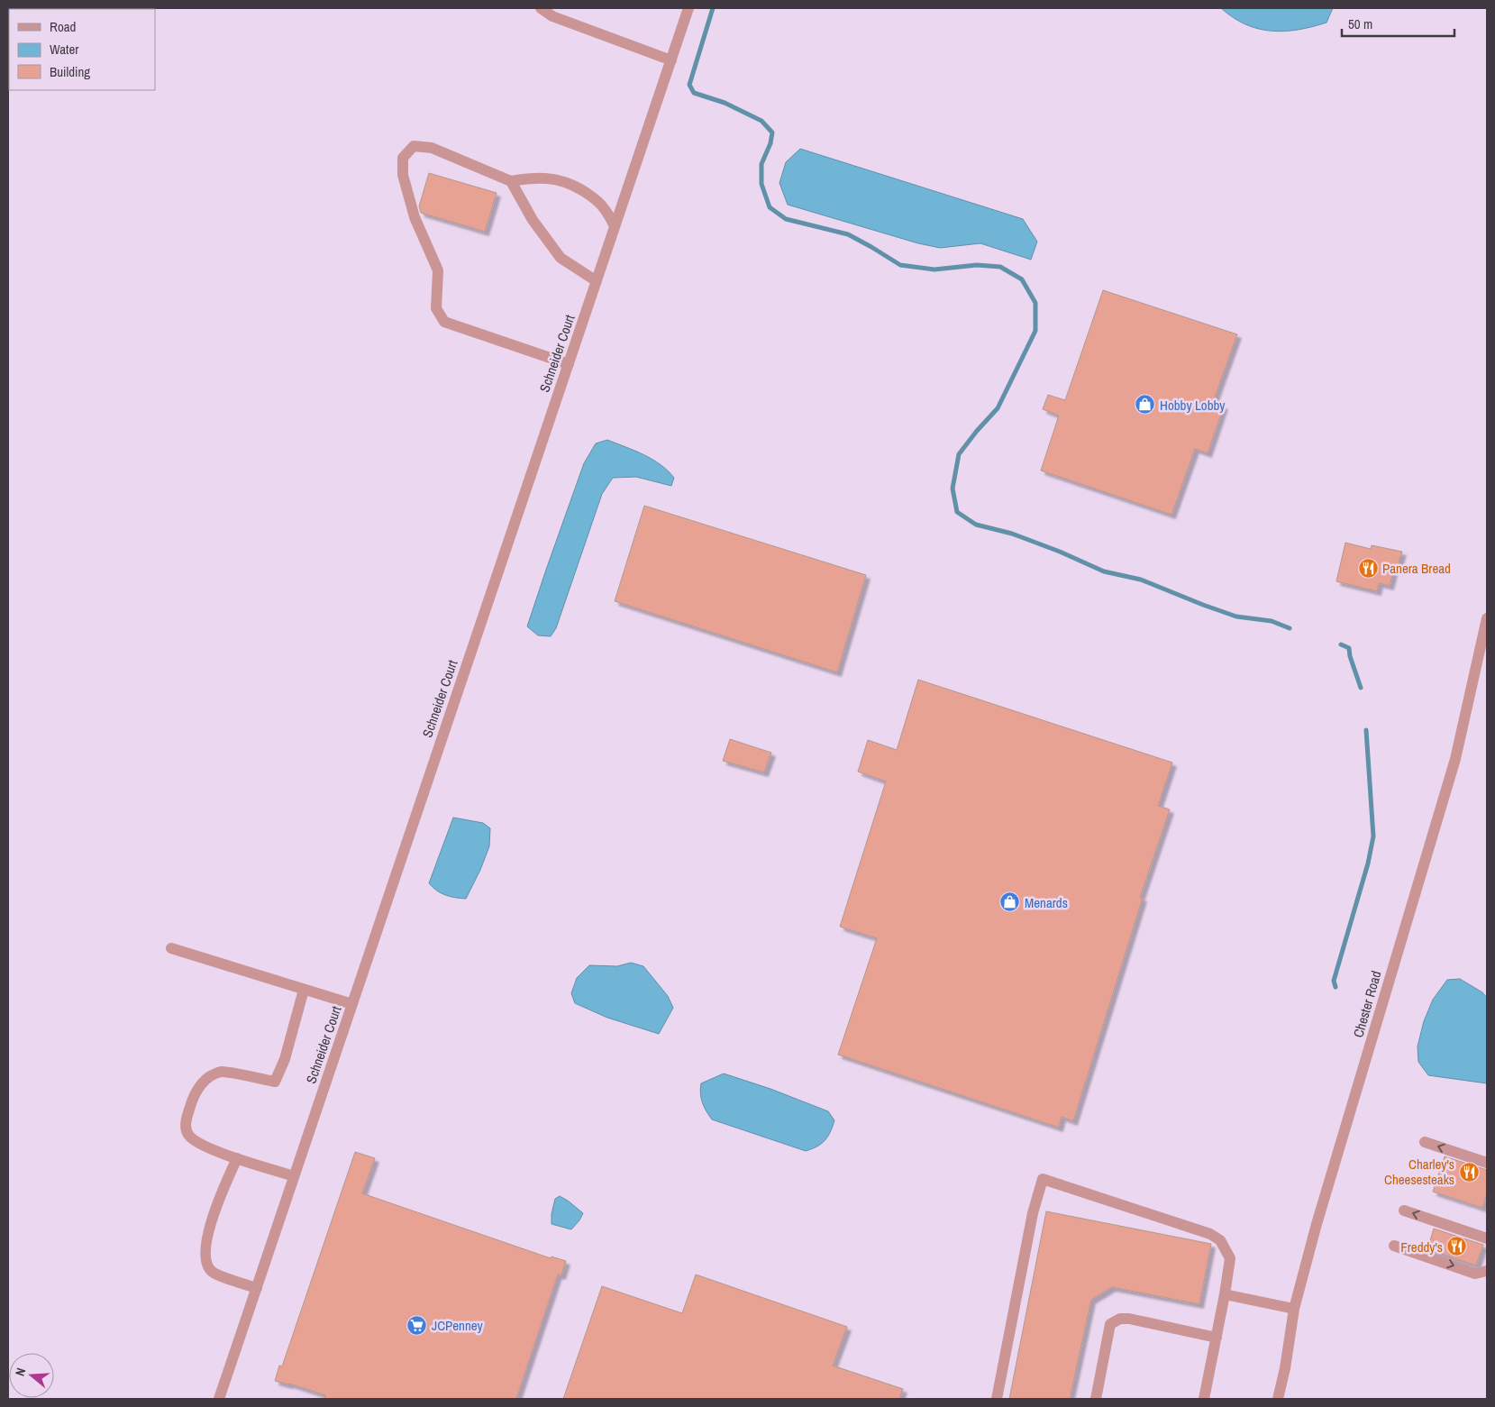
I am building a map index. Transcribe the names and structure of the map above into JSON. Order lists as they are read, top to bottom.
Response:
{
  "streets": {
    "street": ["Schneider Court", "Chester Road"]
  },
  "places": {
    "shop": ["Hobby Lobby", "Menards"],
    "restaurant": ["Panera Bread", "Charley's Cheesesteaks", "Freddy's"],
    "supermarket": ["JCPenney"]
  },
  "legend": ["Road", "Water", "Building"],
  "scale_bar": "50 m",
  "north": "left"
}
